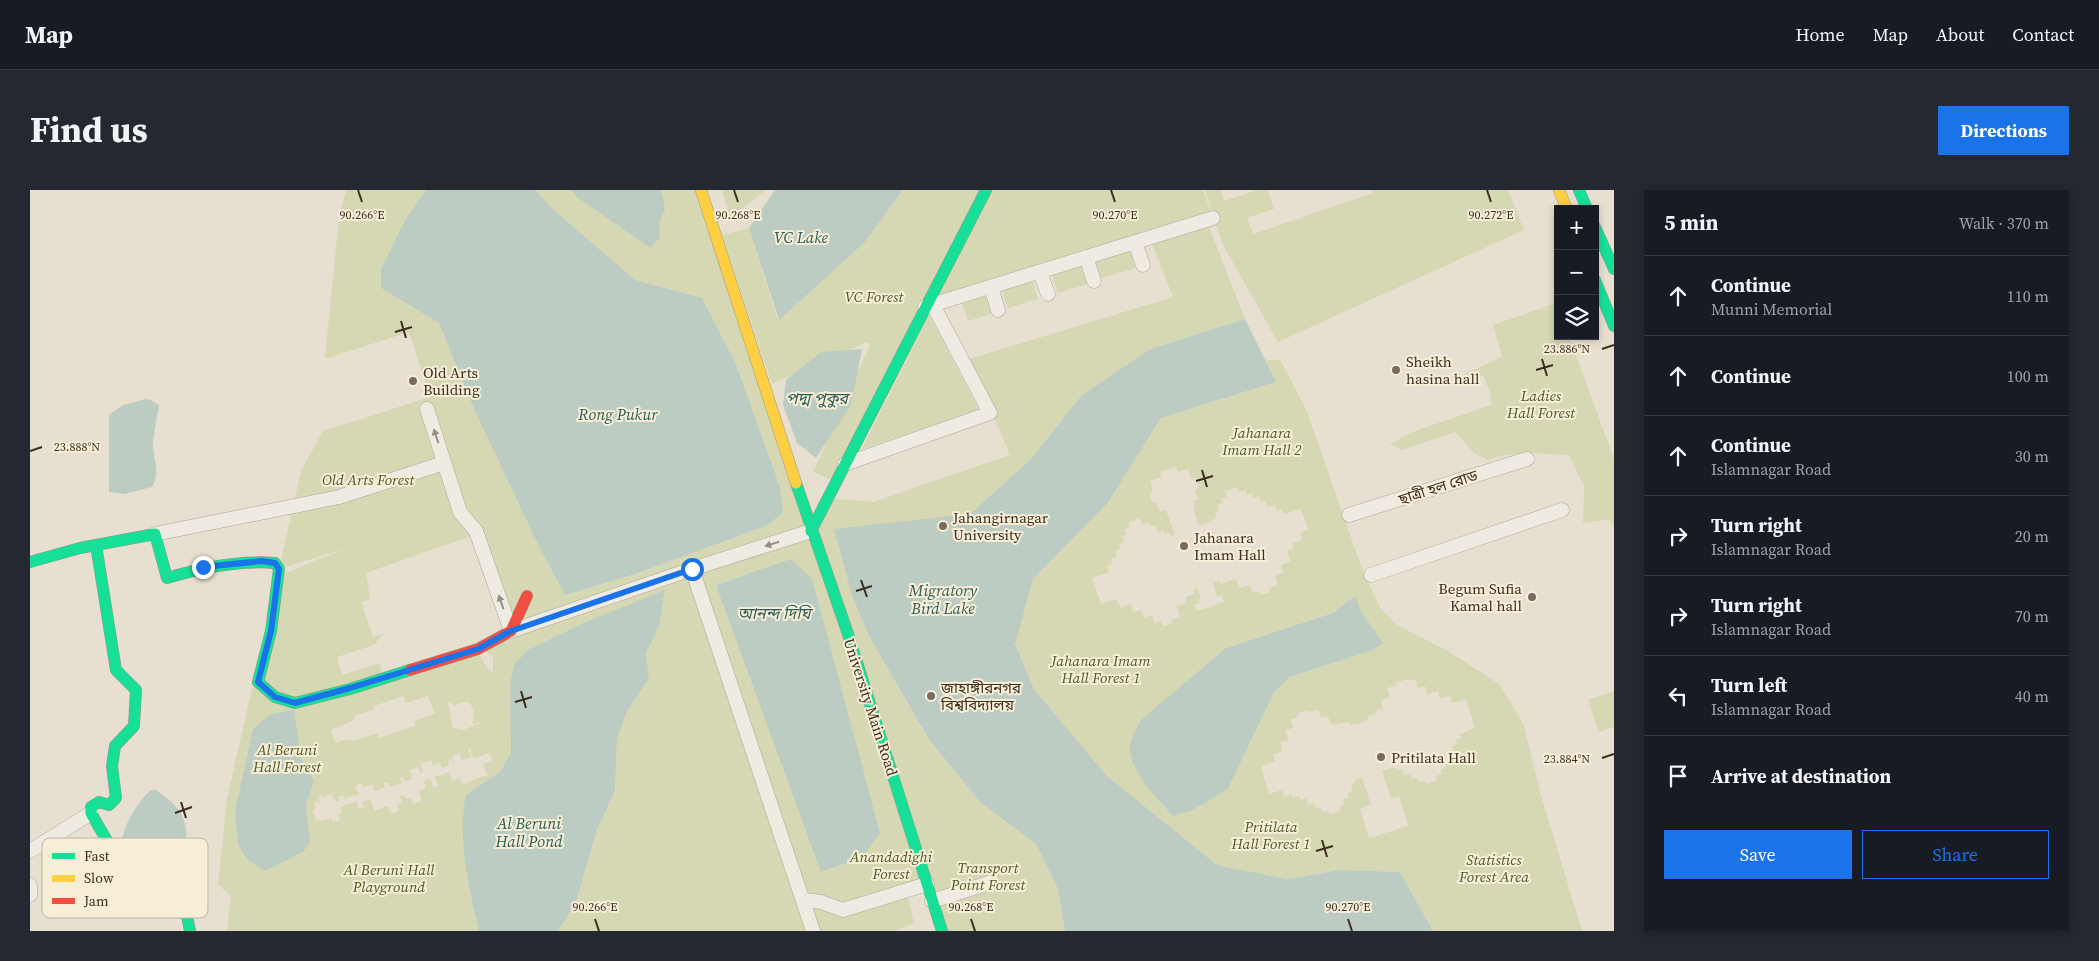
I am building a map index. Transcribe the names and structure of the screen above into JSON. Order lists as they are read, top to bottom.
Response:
{
  "streets": {
    "main road": ["University Main Road"],
    "street": ["ছাত্রী হল রোড"]
  },
  "water": [
    "VC Lake",
    "পদ্ম পুকুর",
    "Rong Pukur",
    "Migratory Bird Lake",
    "আনন্দ দিঘি",
    "Al Beruni Hall Pond"
  ],
  "parks": [
    "VC Forest",
    "Ladies Hall Forest",
    "Jahanara Imam Hall 2",
    "Old Arts Forest",
    "Jahanara Imam Hall Forest 1",
    "Al Beruni Hall Forest",
    "Pritilata Hall Forest 1",
    "Anandadighi Forest",
    "Statistics Forest Area",
    "Transport Point Forest",
    "Al Beruni Hall Playground"
  ],
  "places": [
    "Sheikh hasina hall",
    "Old Arts Building",
    "Jahangirnagar University",
    "Jahanara Imam Hall",
    "Begum Sufia Kamal hall",
    "জাহাঙ্গীরনগর বিশ্ববিদ্যালয়",
    "Pritilata Hall"
  ],
  "legend": ["Fast", "Slow", "Jam"],
  "page": {
    "header": "Map",
    "nav": [
      "Home",
      "Map",
      "About",
      "Contact"
    ],
    "title": "Find us",
    "buttons": [
      "Directions",
      ["Save", "Share"]
    ],
    "heading": ["5 min", "Walk · 370 m"],
    "map_buttons": ["+", "−"],
    "list": [
      ["Continue", "Munni Memorial", "110 m"],
      ["Continue", "100 m"],
      ["Continue", "Islamnagar Road", "30 m"],
      ["Turn right", "Islamnagar Road", "20 m"],
      ["Turn right", "Islamnagar Road", "70 m"],
      ["Turn left", "Islamnagar Road", "40 m"],
      "Arrive at destination"
    ]
  },
  "coordinates": [
    "90.266°E",
    "90.268°E",
    "90.270°E",
    "90.272°E",
    "23.886°N",
    "23.888°N",
    "23.884°N"
  ]
}
